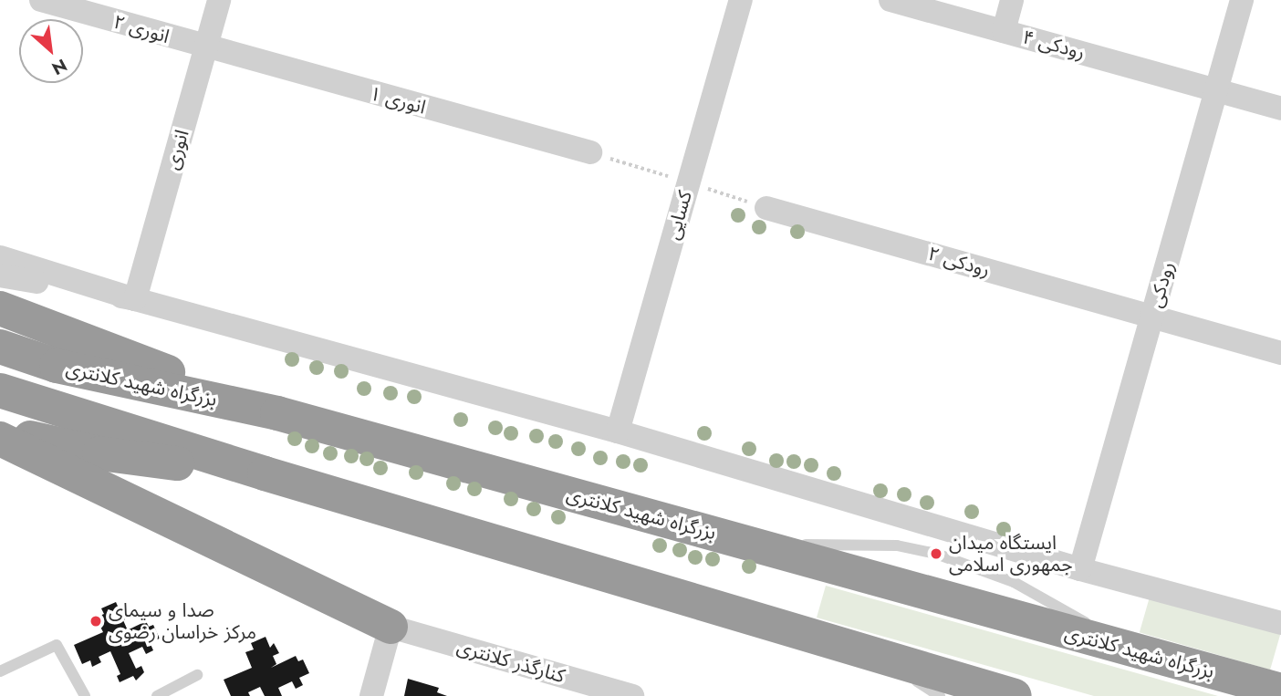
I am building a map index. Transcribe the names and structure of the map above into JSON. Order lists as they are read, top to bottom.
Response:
{
  "streets": {
    "highway": ["بزرگراه شهید کلانتری"],
    "street": [
      "انوری ۲",
      "رودکی ۴",
      "انوری ۱",
      "انوری",
      "کسایی",
      "رودکی ۲",
      "رودکی",
      "کنارگذر کلانتری"
    ]
  },
  "crossings": [
    ["انوری ۲", "انوری ۱"],
    ["انوری ۲", "انوری"],
    ["رودکی ۴", "رودکی"],
    ["انوری ۱", "انوری"],
    ["رودکی ۲", "رودکی"]
  ],
  "places": ["ایستگاه میدان جمهوری اسلامی", "صدا و سیمای مرکز خراسان رضوی"],
  "north": "bottom right"
}
